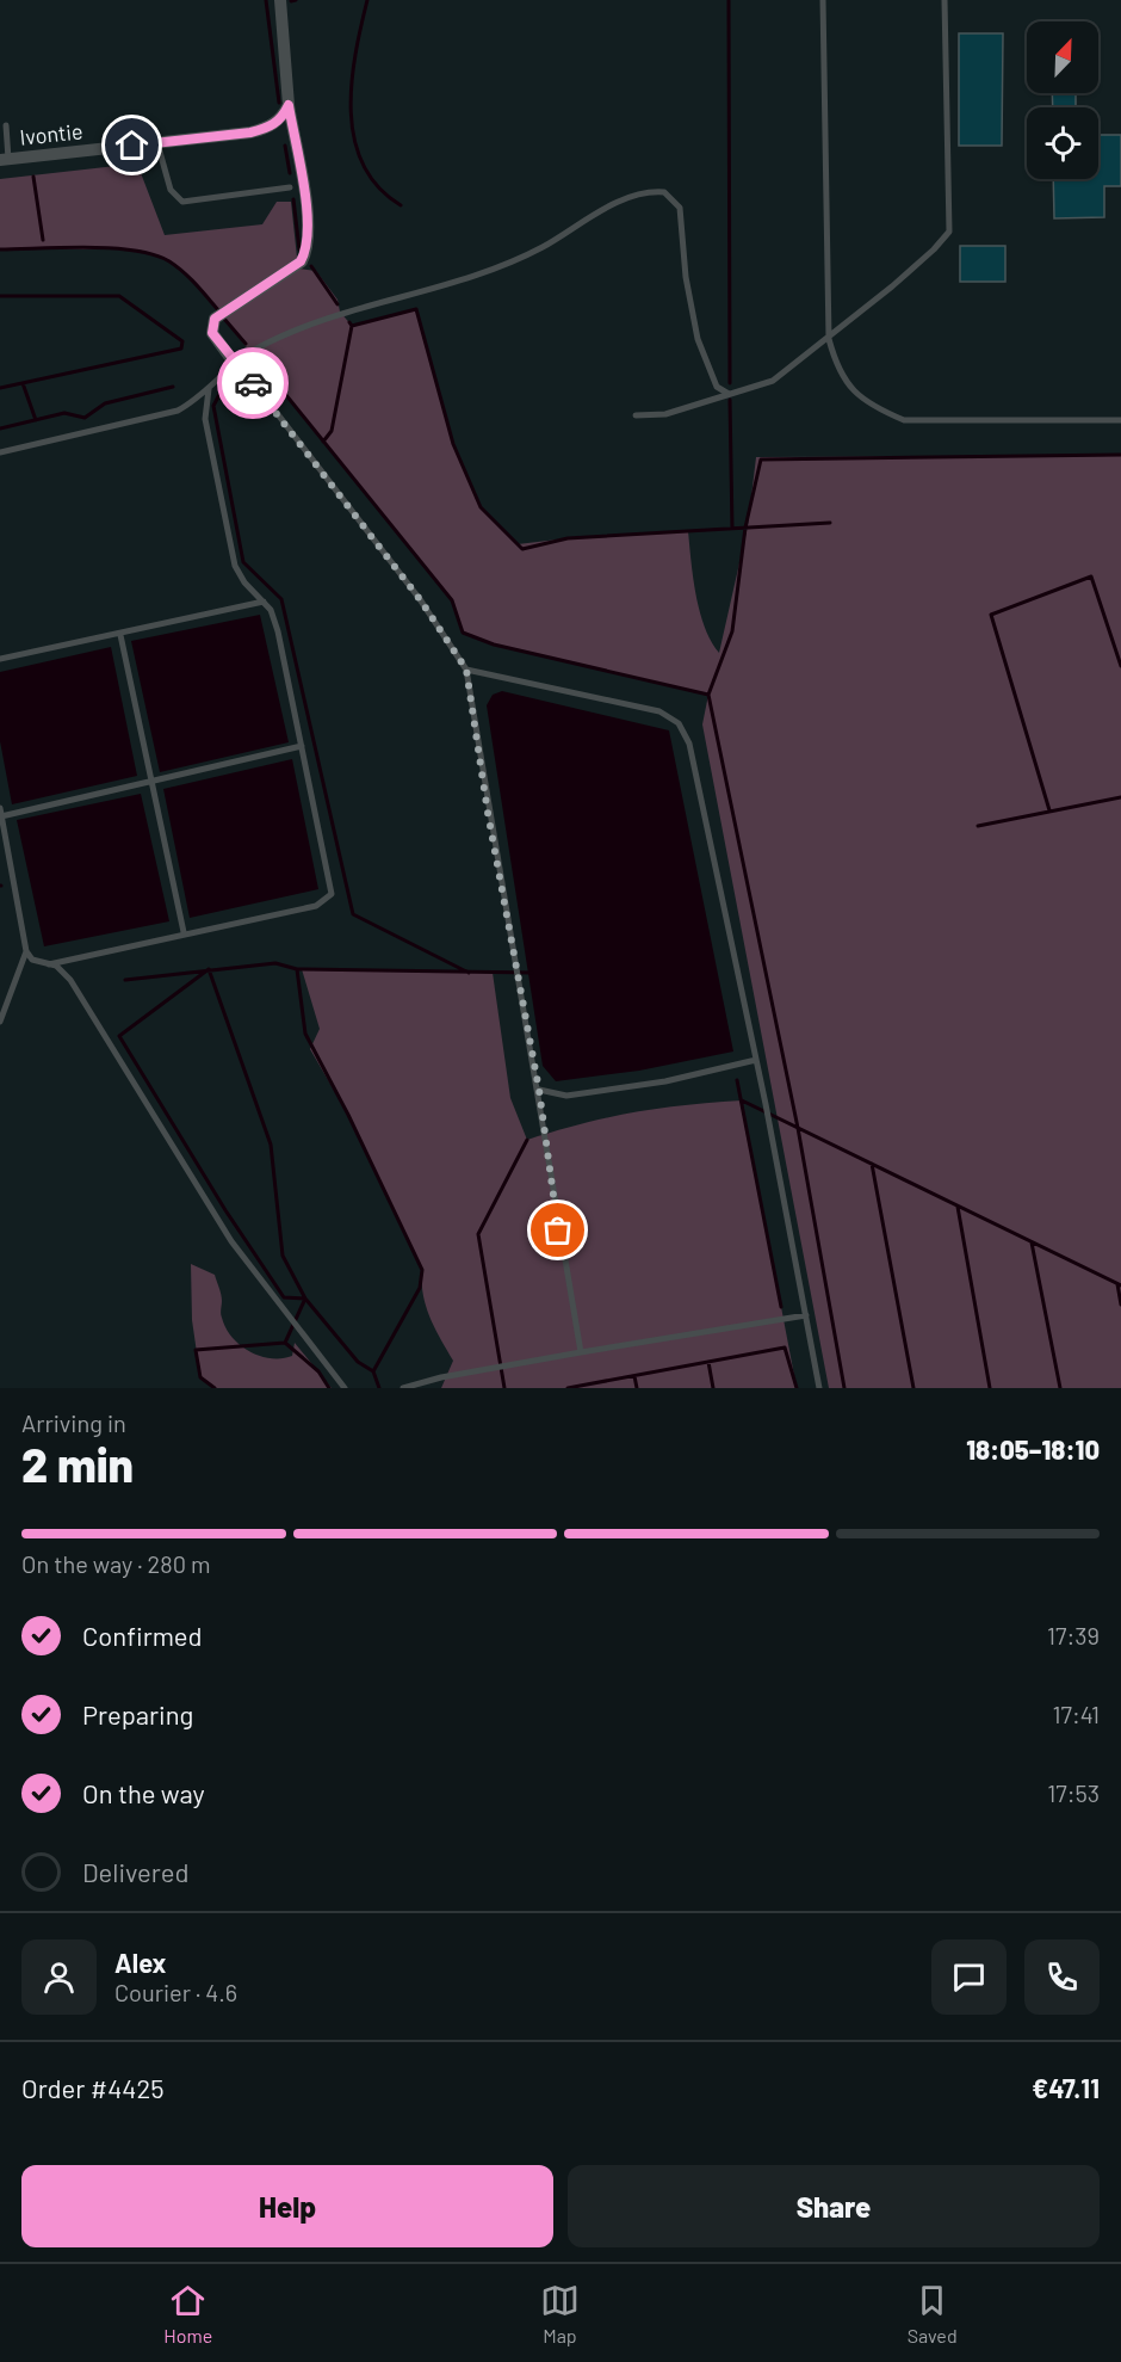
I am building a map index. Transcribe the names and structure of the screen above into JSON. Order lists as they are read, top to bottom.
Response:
{
  "streets": {
    "street": ["Ivontie"]
  },
  "north": "top right",
  "page": {
    "heading": ["2 min", "Arriving in", "18:05–18:10"],
    "panel": [
      "Alex",
      "Courier · 4.6",
      "Order #4425",
      "€47.11"
    ],
    "bar": "On the way · 280 m",
    "list": [
      ["Confirmed", "17:39"],
      ["Preparing", "17:41"],
      ["On the way", "17:53"],
      "Delivered"
    ],
    "buttons": ["Help", "Share"],
    "tabs": ["Home", "Map", "Saved"]
  }
}
